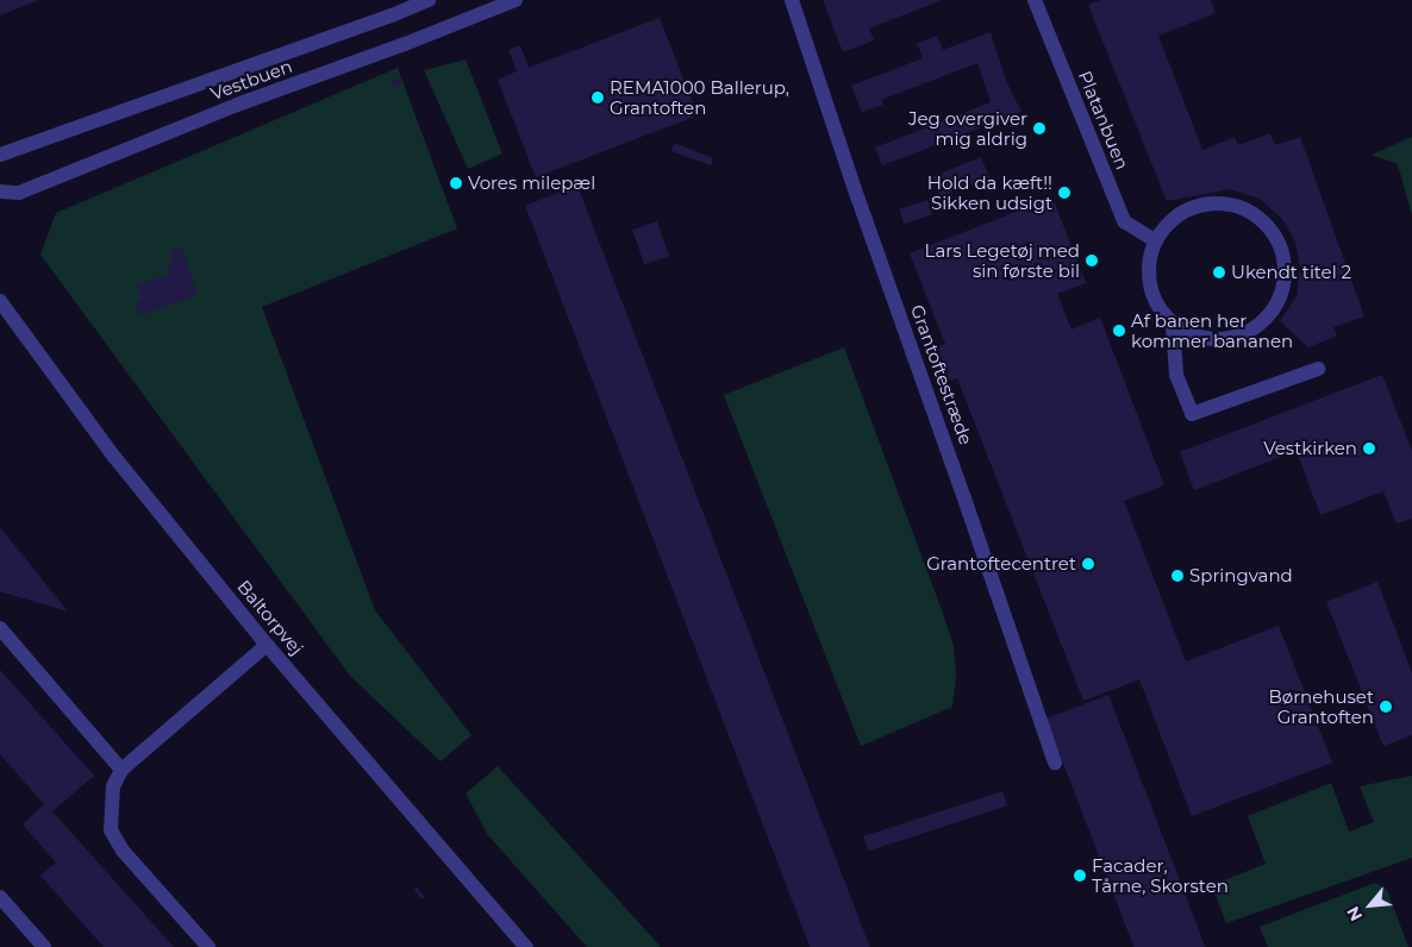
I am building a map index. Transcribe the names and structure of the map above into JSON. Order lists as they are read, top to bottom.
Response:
{
  "streets": {
    "street": [
      "Vestbuen",
      "Platanbuen",
      "Grantoftestræde",
      "Baltorpvej"
    ]
  },
  "places": [
    "REMA1000 Ballerup, Grantoften",
    "Jeg overgiver mig aldrig",
    "Vores milepæl",
    "Hold da kæft!! Sikken udsigt",
    "Lars Legetøj med sin første bil",
    "Ukendt titel 2",
    "Af banen her kommer bananen",
    "Vestkirken",
    "Grantoftecentret",
    "Springvand",
    "Børnehuset Grantoften",
    "Facader, Tårne, Skorsten"
  ],
  "north": "bottom left"
}
